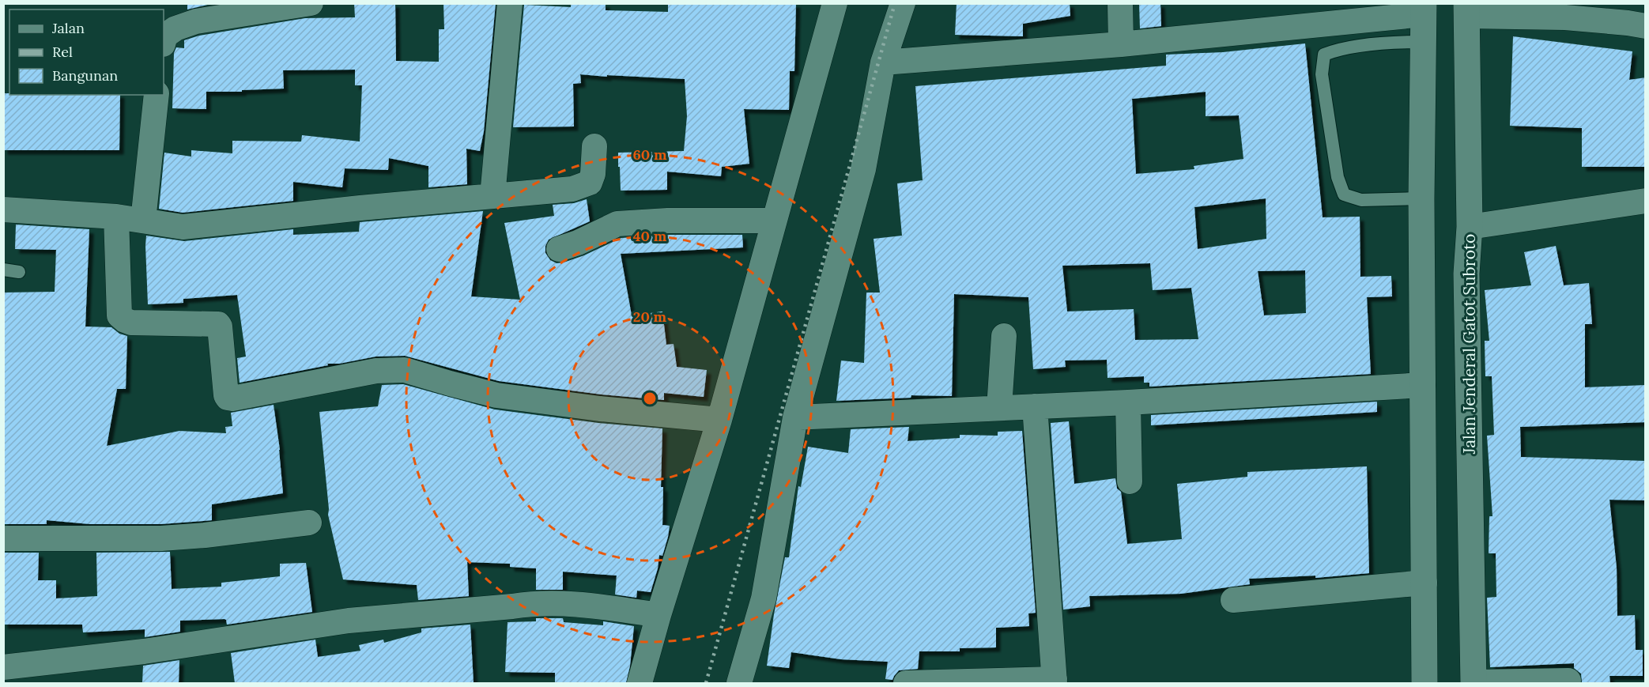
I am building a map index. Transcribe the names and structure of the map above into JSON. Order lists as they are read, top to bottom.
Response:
{
  "streets": {
    "main road": ["Jalan Jenderal Gatot Subroto"]
  },
  "legend": ["Jalan", "Rel", "Bangunan"],
  "rings": ["60 m", "40 m", "20 m"]
}
